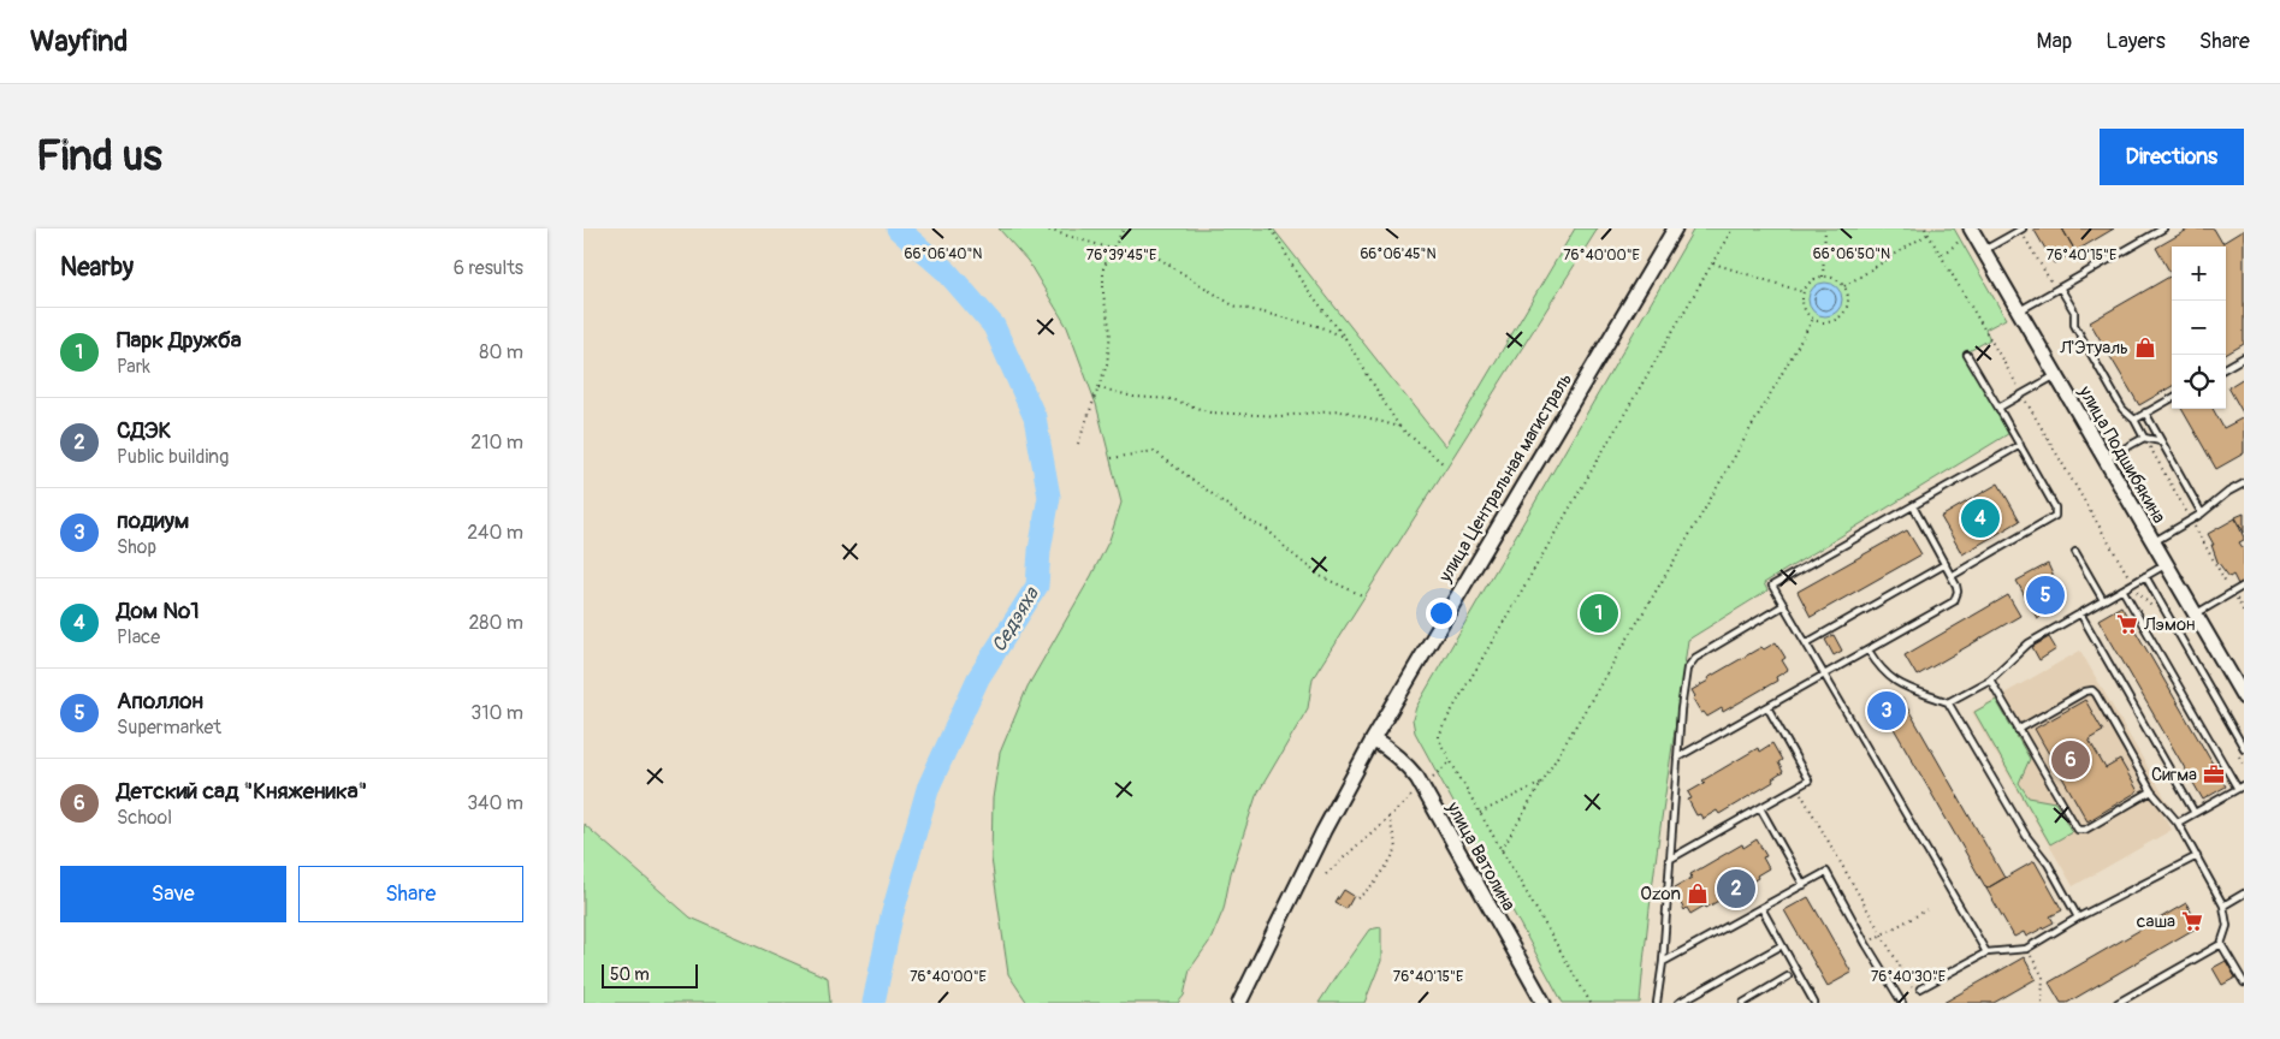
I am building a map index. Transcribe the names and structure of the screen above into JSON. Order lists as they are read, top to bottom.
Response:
{
  "streets": {
    "main road": ["улица Подшибякина", "улица Центральная магистраль", "улица Ватолина"]
  },
  "crossings": [
    ["улица Центральная магистраль", "улица Ватолина"]
  ],
  "water": ["Седэяха"],
  "places": {
    "shop": ["Л'Этуаль", "Ozon"],
    "supermarket": ["Лэмон", "саша"],
    "office": ["Сигма"]
  },
  "scale_bar": "50 m",
  "page": {
    "header": "Wayfind",
    "nav": ["Map", "Layers", "Share"],
    "buttons": [
      "Directions",
      ["Save", "Share"]
    ],
    "title": "Find us",
    "heading": ["Nearby", "6 results"],
    "map_buttons": ["+", "−"],
    "list": [
      {
        "mark": "1",
        "name": "Парк Дружба",
        "note": "Park",
        "value": "80 m"
      },
      {
        "mark": "2",
        "name": "СДЭК",
        "note": "Public building",
        "value": "210 m"
      },
      {
        "mark": "3",
        "name": "подиум",
        "note": "Shop",
        "value": "240 m"
      },
      {
        "mark": "4",
        "name": "Дом №1",
        "note": "Place",
        "value": "280 m"
      },
      {
        "mark": "5",
        "name": "Аполлон",
        "note": "Supermarket",
        "value": "310 m"
      },
      {
        "mark": "6",
        "name": "Детский сад \"Княженика\"",
        "note": "School",
        "value": "340 m"
      }
    ],
    "pins": [
      "4",
      "5",
      "1",
      "3",
      "6",
      "2"
    ],
    "scale": "50 m"
  },
  "coordinates": [
    "66°06'40\"N",
    "66°06'45\"N",
    "66°06'50\"N",
    "76°40'00\"E",
    "76°39'45\"E",
    "76°40'15\"E",
    "76°40'30\"E"
  ]
}
